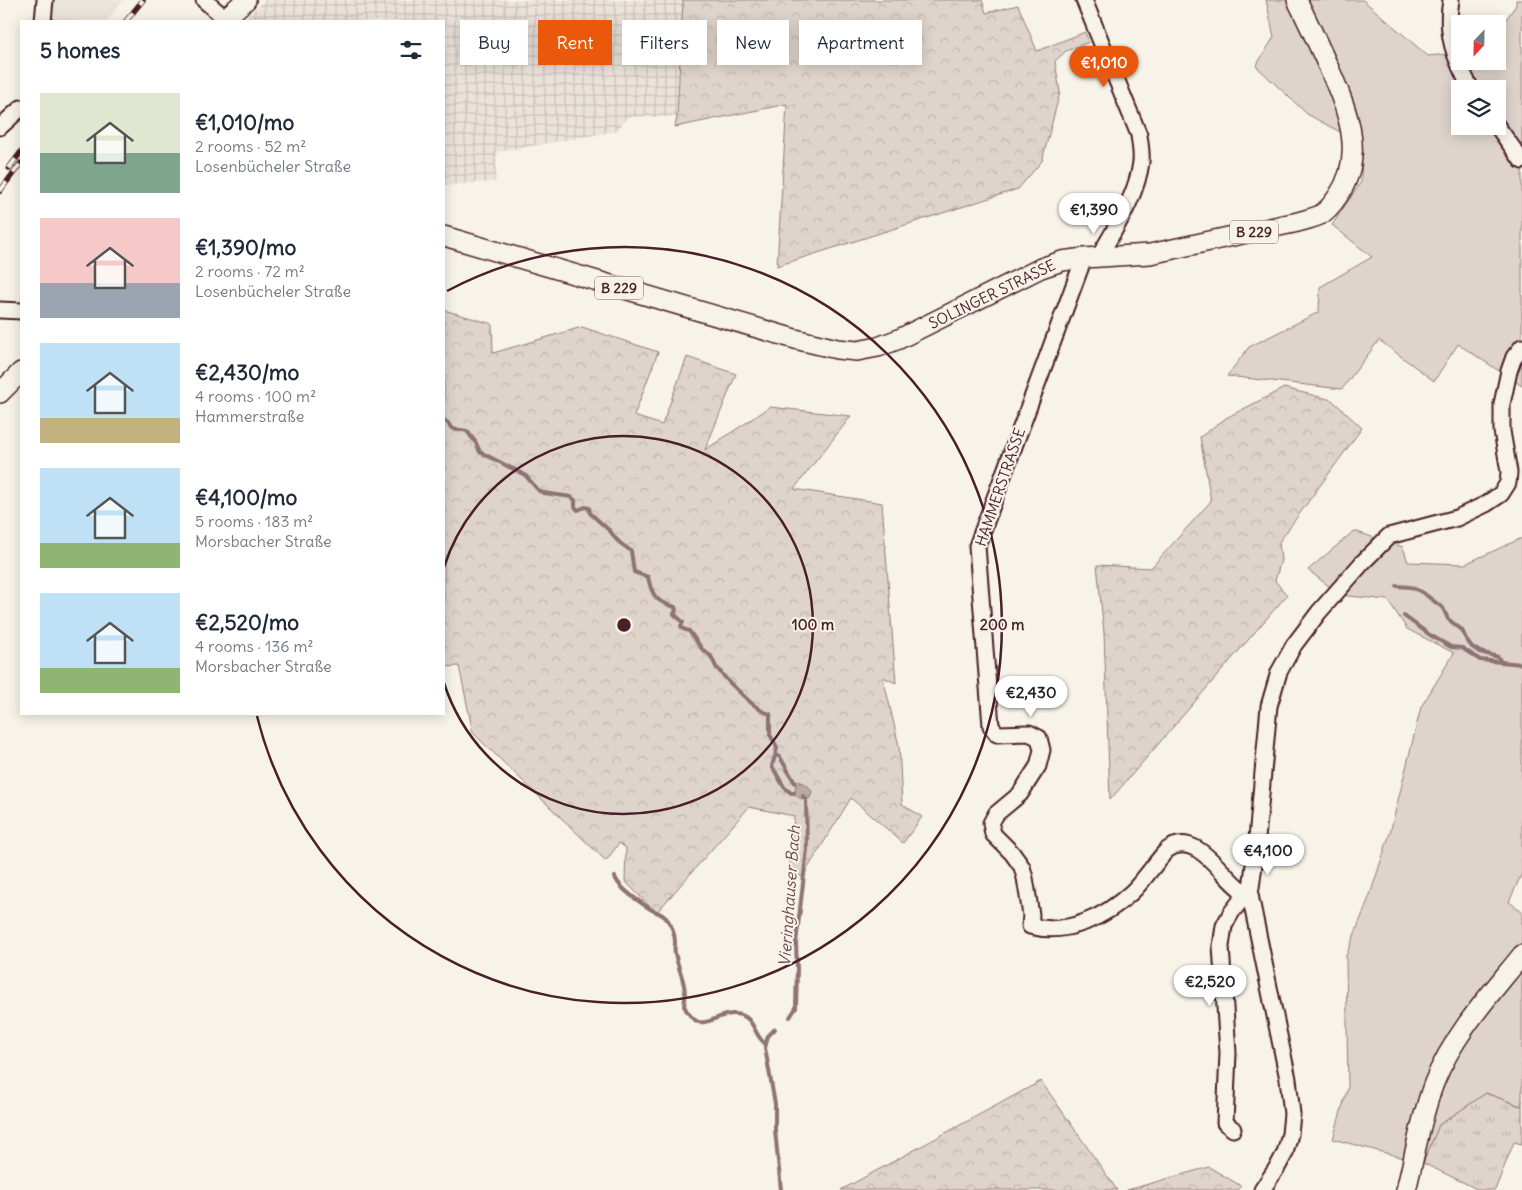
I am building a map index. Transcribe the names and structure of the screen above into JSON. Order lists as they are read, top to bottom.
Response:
{
  "streets": {
    "main road": ["B 229", "SOLINGER STRASSE"],
    "street": ["HAMMERSTRASSE"]
  },
  "crossings": [
    ["SOLINGER STRASSE", "HAMMERSTRASSE"]
  ],
  "water": ["Vieringhauser Bach"],
  "north": "bottom",
  "page": {
    "chip": [
      "Buy",
      "Rent",
      "Filters",
      "New",
      "Apartment"
    ],
    "heading": "5 homes",
    "price": [
      "€1,010",
      "€1,390",
      "€2,430",
      "€4,100",
      "€2,520"
    ],
    "list": [
      {
        "name": "€1,010/mo",
        "note": "2 rooms · 52 m² · Losenbücheler Straße"
      },
      {
        "name": "€1,390/mo",
        "note": "2 rooms · 72 m² · Losenbücheler Straße"
      },
      {
        "name": "€2,430/mo",
        "note": "4 rooms · 100 m² · Hammerstraße"
      },
      {
        "name": "€4,100/mo",
        "note": "5 rooms · 183 m² · Morsbacher Straße"
      },
      {
        "name": "€2,520/mo",
        "note": "4 rooms · 136 m² · Morsbacher Straße"
      }
    ]
  },
  "rings": ["100 m", "200 m"]
}
